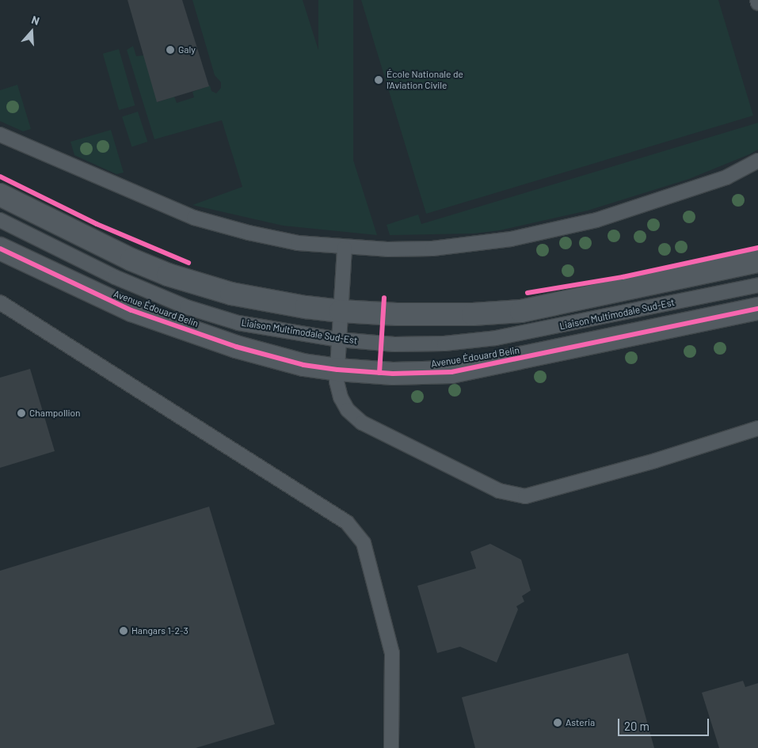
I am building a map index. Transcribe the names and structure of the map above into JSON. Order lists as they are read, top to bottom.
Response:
{
  "streets": {
    "street": ["Avenue Édouard Belin"],
    "lane": ["Liaison Multimodale Sud-Est"]
  },
  "places": [
    "Galy",
    "École Nationale de l'Aviation Civile",
    "Champollion",
    "Hangars 1-2-3",
    "Asteria"
  ],
  "scale_bar": "20 m",
  "north": "top"
}
